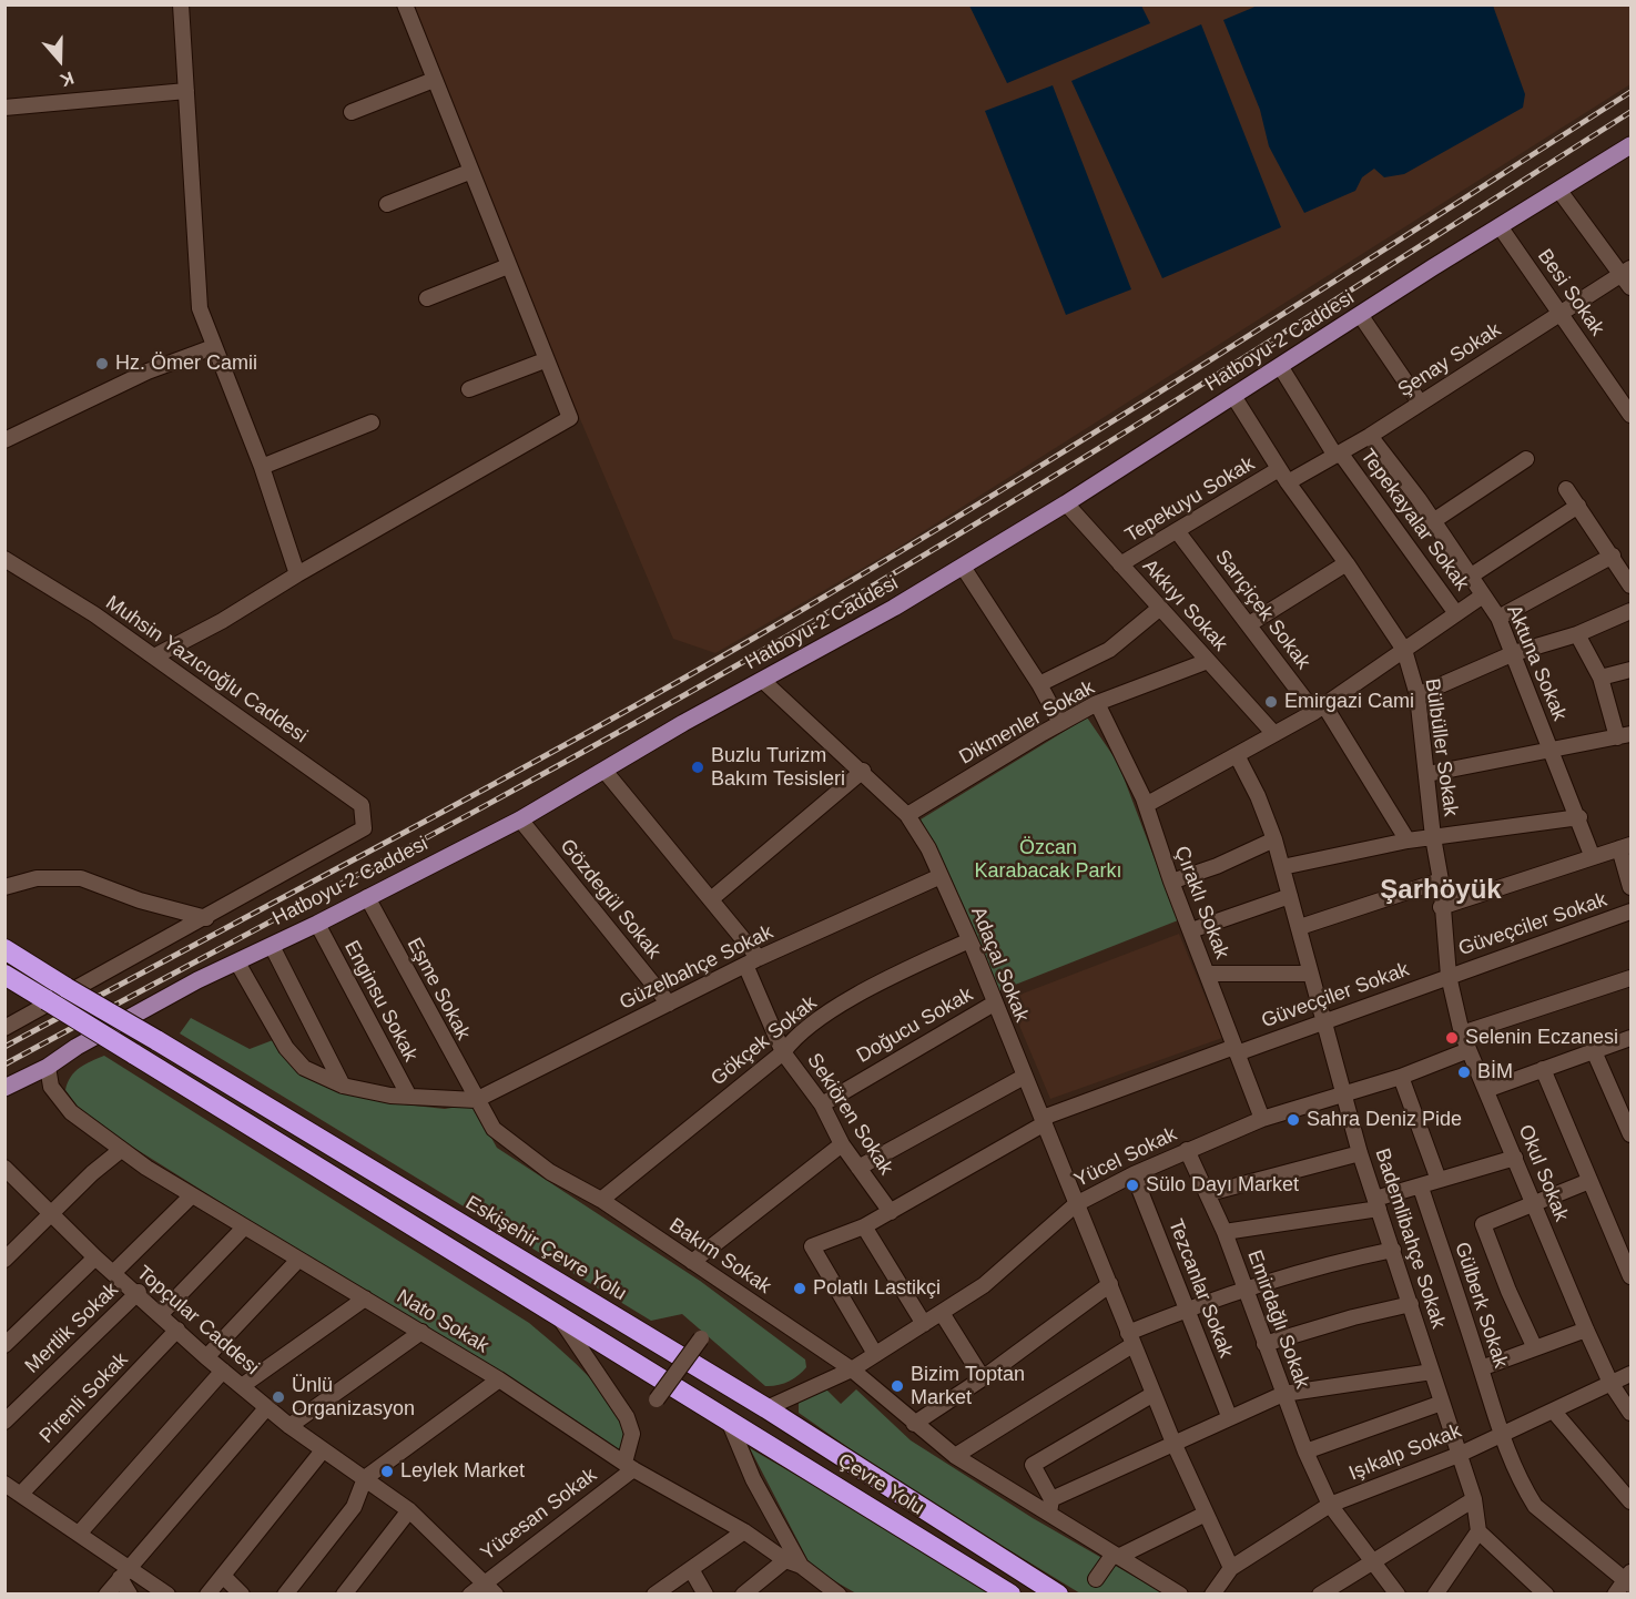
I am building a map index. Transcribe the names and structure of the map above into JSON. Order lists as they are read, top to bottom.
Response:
{
  "streets": {
    "highway": ["Eskişehir Çevre Yolu", "Çevre Yolu"],
    "main road": ["Hatboyu-2 Caddesi"],
    "street": [
      "Besi Sokak",
      "Şenay Sokak",
      "Tepekuyu Sokak",
      "Tepekayalar Sokak",
      "Akkıyı Sokak",
      "Sarıçiçek Sokak",
      "Aktuna Sokak",
      "Muhsin Yazıcıoğlu Caddesi",
      "Dikmenler Sokak",
      "Bülbüller Sokak",
      "Gözdegül Sokak",
      "Çıraklı Sokak",
      "Güveçciler Sokak",
      "Adaçal Sokak",
      "Güzelbahçe Sokak",
      "Eşme Sokak",
      "Güvecçiler Sokak",
      "Enginsu Sokak",
      "Doğucu Sokak",
      "Gökçek Sokak",
      "Sekiören Sokak",
      "Yücel Sokak",
      "Okul Sokak",
      "Bademlibahçe Sokak",
      "Bakım Sokak",
      "Tezcanlar Sokak",
      "Gülberk Sokak",
      "Emirdağlı Sokak",
      "Topçular Caddesi",
      "Nato Sokak",
      "Mertlik Sokak",
      "Pirenli Sokak",
      "Işıkalp Sokak",
      "Yücesan Sokak"
    ]
  },
  "crossings": [
    ["Besi Sokak", "Hatboyu-2 Caddesi"],
    ["Besi Sokak", "Şenay Sokak"],
    ["Hatboyu-2 Caddesi", "Tepekayalar Sokak"],
    ["Hatboyu-2 Caddesi", "Akkıyı Sokak"],
    ["Hatboyu-2 Caddesi", "Bülbüller Sokak"],
    ["Hatboyu-2 Caddesi", "Gözdegül Sokak"],
    ["Hatboyu-2 Caddesi", "Adaçal Sokak"],
    ["Hatboyu-2 Caddesi", "Eşme Sokak"],
    ["Hatboyu-2 Caddesi", "Enginsu Sokak"],
    ["Hatboyu-2 Caddesi", "Sekiören Sokak"],
    ["Hatboyu-2 Caddesi", "Nato Sokak"],
    ["Şenay Sokak", "Tepekuyu Sokak"],
    ["Şenay Sokak", "Tepekayalar Sokak"],
    ["Şenay Sokak", "Aktuna Sokak"],
    ["Şenay Sokak", "Bülbüller Sokak"],
    ["Tepekuyu Sokak", "Akkıyı Sokak"],
    ["Tepekuyu Sokak", "Sarıçiçek Sokak"],
    ["Tepekuyu Sokak", "Bülbüller Sokak"],
    ["Akkıyı Sokak", "Dikmenler Sokak"],
    ["Dikmenler Sokak", "Çıraklı Sokak"],
    ["Dikmenler Sokak", "Adaçal Sokak"],
    ["Bülbüller Sokak", "Güveçciler Sokak"],
    ["Bülbüller Sokak", "Güvecçiler Sokak"],
    ["Bülbüller Sokak", "Okul Sokak"],
    ["Gözdegül Sokak", "Güzelbahçe Sokak"],
    ["Çıraklı Sokak", "Güvecçiler Sokak"],
    ["Çıraklı Sokak", "Yücel Sokak"],
    ["Güveçciler Sokak", "Güvecçiler Sokak"],
    ["Adaçal Sokak", "Güzelbahçe Sokak"],
    ["Adaçal Sokak", "Güvecçiler Sokak"],
    ["Adaçal Sokak", "Doğucu Sokak"],
    ["Adaçal Sokak", "Gökçek Sokak"],
    ["Adaçal Sokak", "Yücel Sokak"],
    ["Adaçal Sokak", "Işıkalp Sokak"],
    ["Güzelbahçe Sokak", "Eşme Sokak"],
    ["Güzelbahçe Sokak", "Sekiören Sokak"],
    ["Güzelbahçe Sokak", "Bakım Sokak"],
    ["Eşme Sokak", "Bakım Sokak"],
    ["Güvecçiler Sokak", "Sekiören Sokak"],
    ["Güvecçiler Sokak", "Yücel Sokak"],
    ["Güvecçiler Sokak", "Bademlibahçe Sokak"],
    ["Doğucu Sokak", "Sekiören Sokak"],
    ["Gökçek Sokak", "Sekiören Sokak"],
    ["Gökçek Sokak", "Bakım Sokak"],
    ["Yücel Sokak", "Okul Sokak"],
    ["Yücel Sokak", "Bademlibahçe Sokak"],
    ["Yücel Sokak", "Eskişehir Çevre Yolu"],
    ["Yücel Sokak", "Bakım Sokak"],
    ["Yücel Sokak", "Tezcanlar Sokak"],
    ["Yücel Sokak", "Emirdağlı Sokak"],
    ["Okul Sokak", "Işıkalp Sokak"],
    ["Bademlibahçe Sokak", "Işıkalp Sokak"],
    ["Gülberk Sokak", "Işıkalp Sokak"],
    ["Emirdağlı Sokak", "Işıkalp Sokak"],
    ["Topçular Caddesi", "Mertlik Sokak"],
    ["Topçular Caddesi", "Pirenli Sokak"],
    ["Topçular Caddesi", "Yücesan Sokak"],
    ["Nato Sokak", "Yücesan Sokak"]
  ],
  "districts": ["Şarhöyük"],
  "parks": ["Özcan Karabacak Parkı"],
  "places": [
    "Hz. Ömer Camii",
    "Emirgazi Cami",
    "Buzlu Turizm Bakım Tesisleri",
    "Selenin Eczanesi",
    "BİM",
    "Sahra Deniz Pide",
    "Sülo Dayı Market",
    "Polatlı Lastikçi",
    "Bizim Toptan Market",
    "Ünlü Organizasyon",
    "Leylek Market"
  ],
  "north": "bottom"
}
